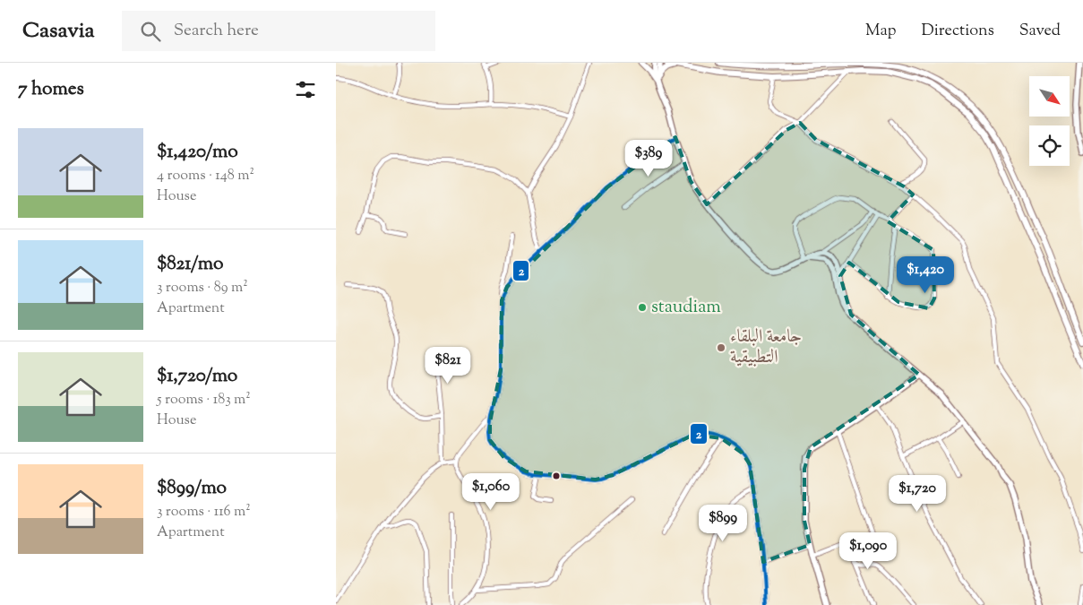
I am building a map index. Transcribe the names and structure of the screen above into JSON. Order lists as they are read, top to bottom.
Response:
{
  "places": ["staudiam", "جامعة البلقاء التطبيقية"],
  "lines": ["transit line 2"],
  "north": "bottom right",
  "page": {
    "header": "Casavia",
    "search": "Search here",
    "nav": ["Map", "Directions", "Saved"],
    "heading": "7 homes",
    "list": [
      {
        "name": "$1,420/mo",
        "note": "4 rooms · 148 m² · House"
      },
      {
        "name": "$821/mo",
        "note": "3 rooms · 89 m² · Apartment"
      },
      {
        "name": "$1,720/mo",
        "note": "5 rooms · 183 m² · House"
      },
      {
        "name": "$899/mo",
        "note": "3 rooms · 116 m² · Apartment"
      }
    ],
    "price": [
      "$389",
      "$1,420",
      "$821",
      "$1,060",
      "$1,720",
      "$899",
      "$1,090"
    ]
  }
}
